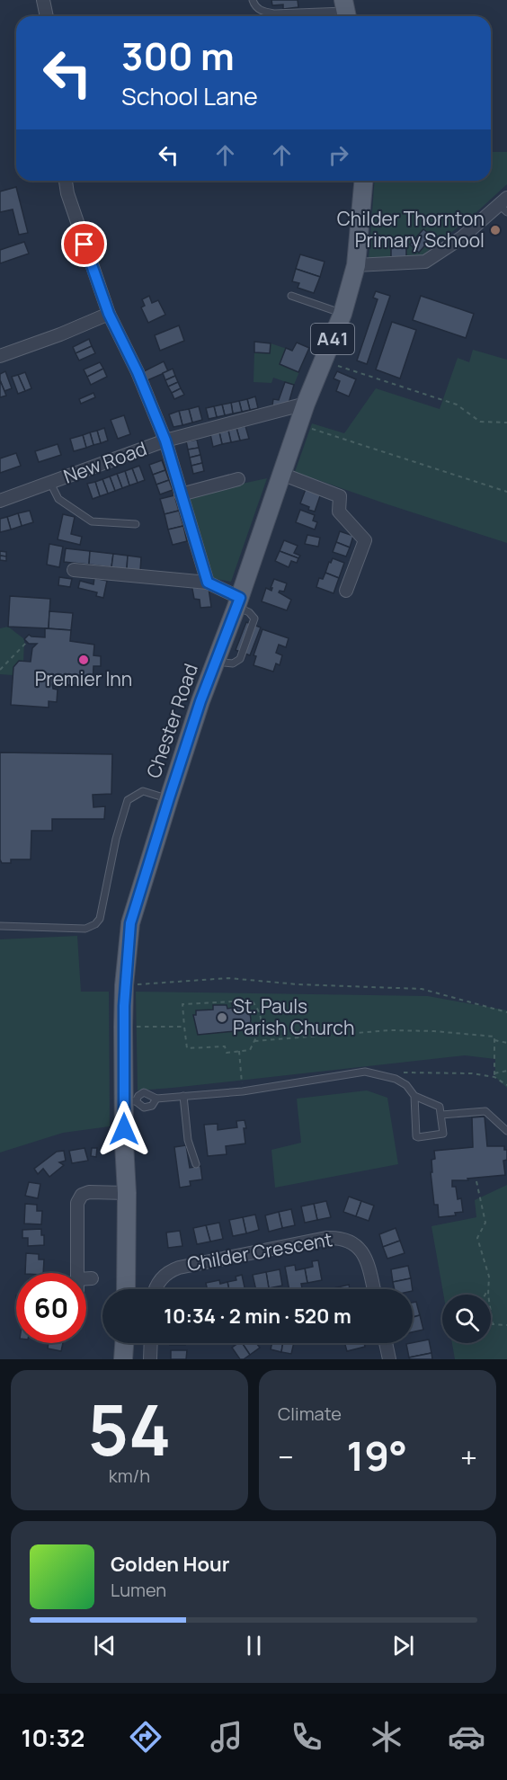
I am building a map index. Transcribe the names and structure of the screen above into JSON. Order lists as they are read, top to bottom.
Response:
{
  "streets": {
    "main road": ["A41", "Chester Road"],
    "street": ["New Road", "Childer Crescent"]
  },
  "crossings": [
    ["New Road", "Chester Road"]
  ],
  "places": ["Childer Thornton Primary School", "Premier Inn", "St. Pauls Parish Church"],
  "page": {
    "turn": ["300 m", "School Lane"],
    "limit": "60",
    "trip": "10:34 · 2 min · 520 m",
    "tile": [
      ["54", "km/h"],
      "Climate"
    ],
    "heat": ["−", "19°", "+"],
    "song": ["Golden Hour", "Lumen"],
    "tabs": "10:32"
  }
}
